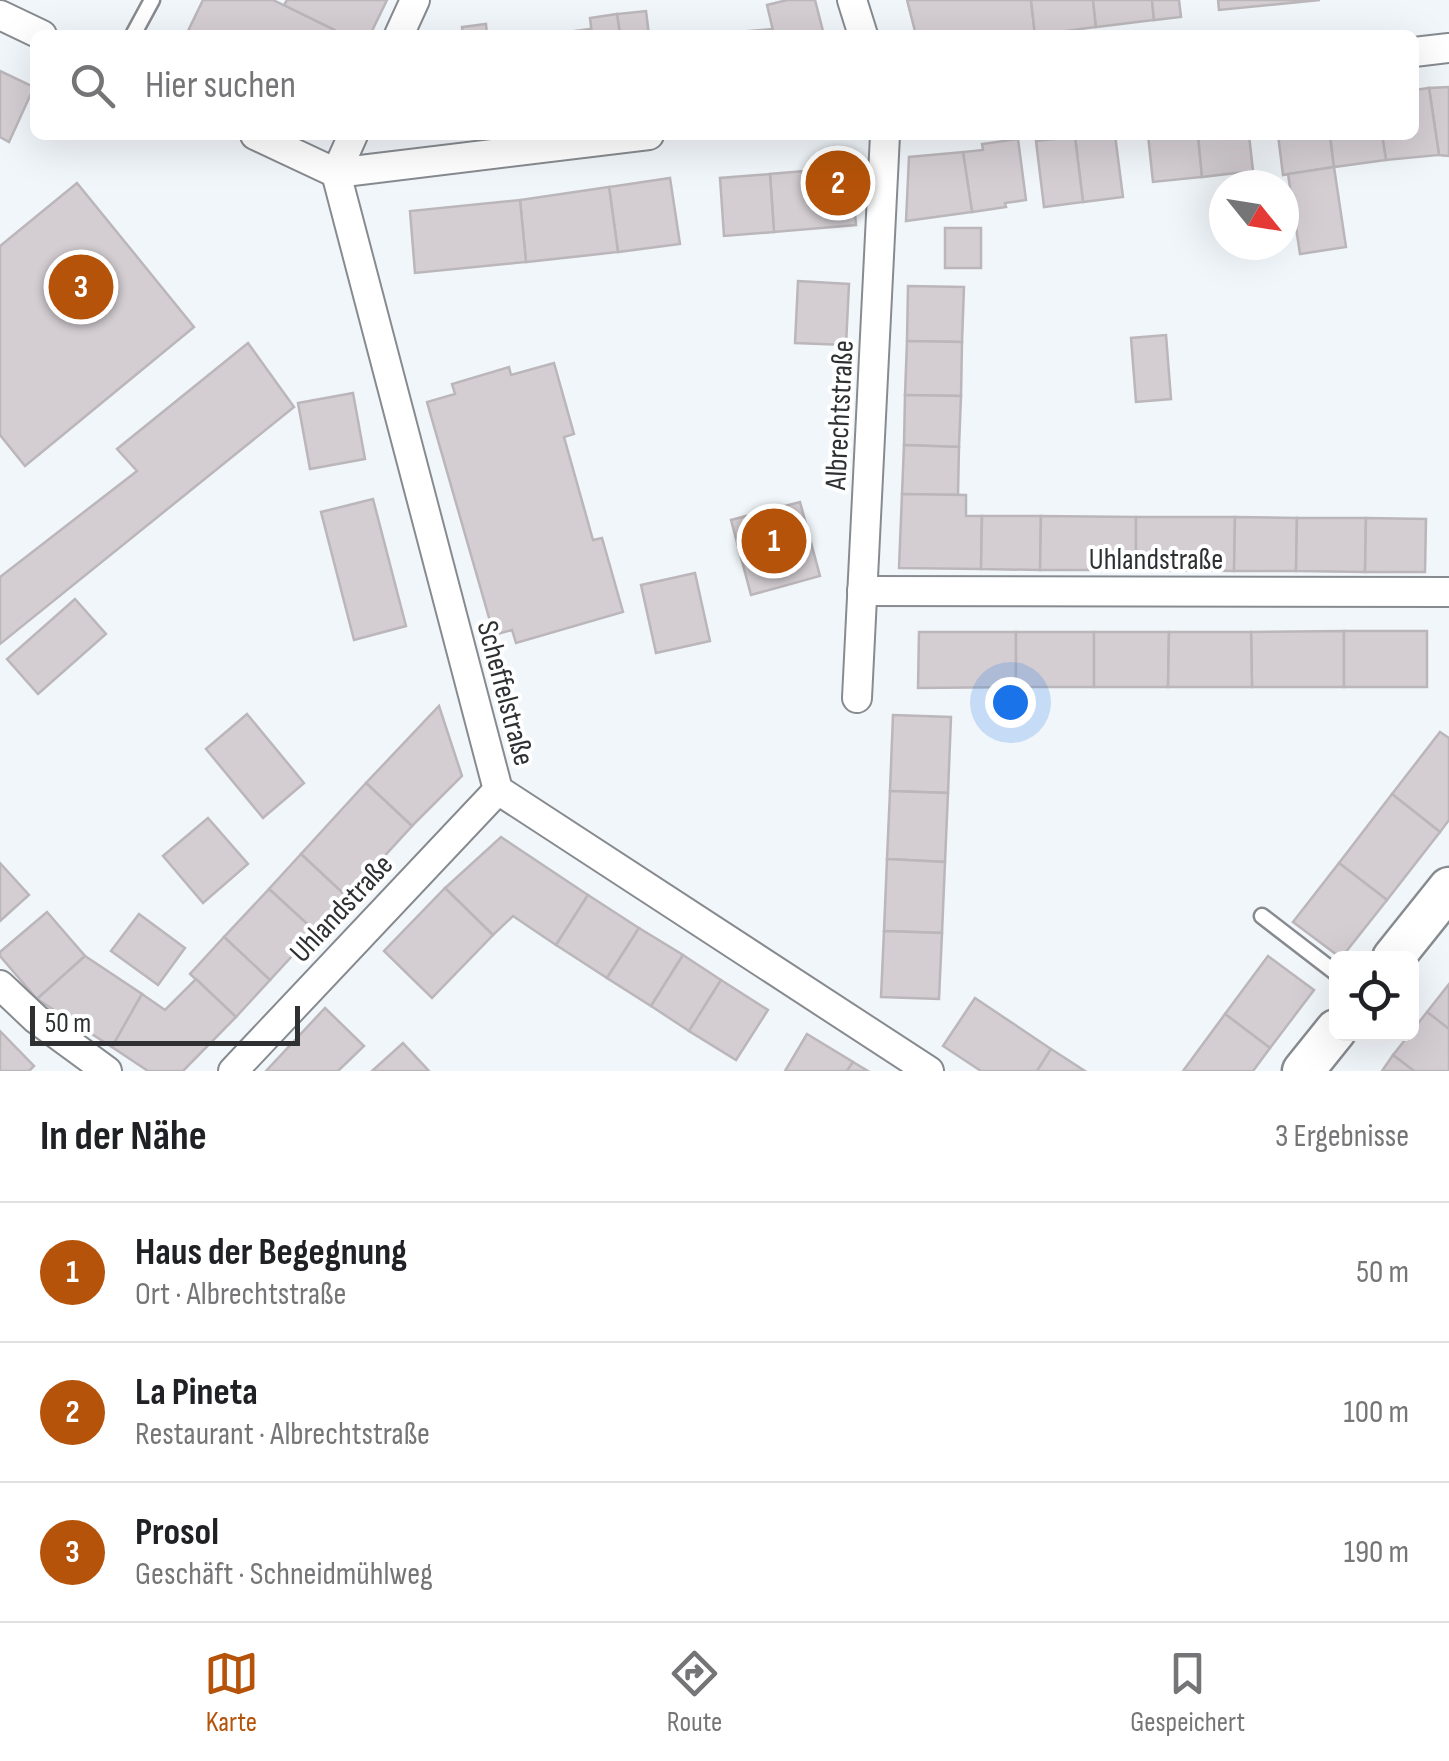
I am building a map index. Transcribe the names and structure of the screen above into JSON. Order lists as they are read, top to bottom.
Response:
{
  "streets": {
    "street": ["Albrechtstraße", "Uhlandstraße", "Scheffelstraße"]
  },
  "crossings": [
    ["Albrechtstraße", "Uhlandstraße"],
    ["Uhlandstraße", "Scheffelstraße"]
  ],
  "scale_bar": "50 m",
  "north": "bottom right",
  "page": {
    "search": "Hier suchen",
    "pins": ["2", "3", "1"],
    "scale": "50 m",
    "heading": ["In der Nähe", "3 Ergebnisse"],
    "list": [
      {
        "mark": "1",
        "name": "Haus der Begegnung",
        "note": "Ort · Albrechtstraße",
        "value": "50 m"
      },
      {
        "mark": "2",
        "name": "La Pineta",
        "note": "Restaurant · Albrechtstraße",
        "value": "100 m"
      },
      {
        "mark": "3",
        "name": "Prosol",
        "note": "Geschäft · Schneidmühlweg",
        "value": "190 m"
      }
    ],
    "nav": ["Karte", "Route", "Gespeichert"]
  }
}
